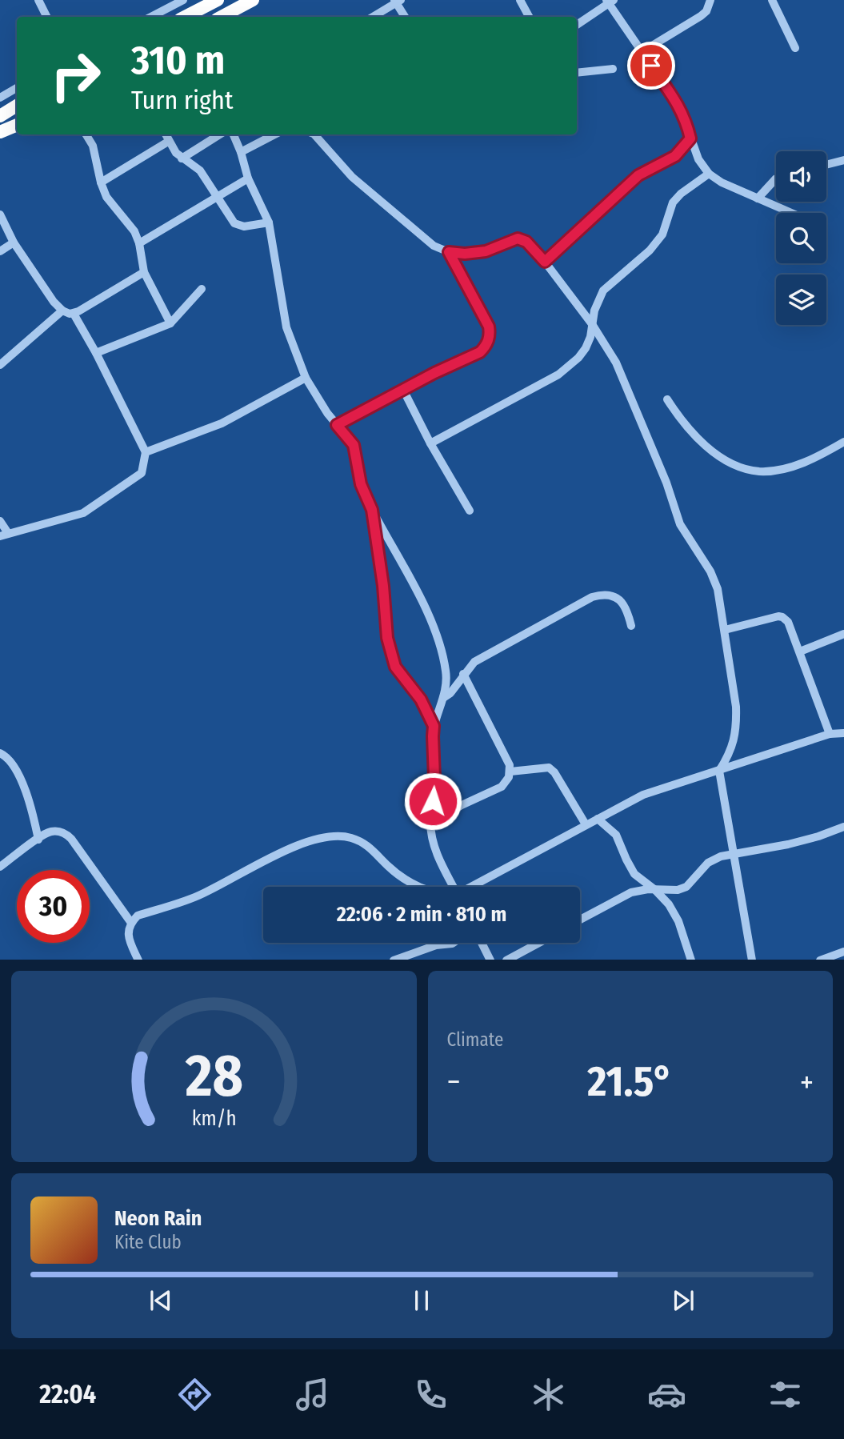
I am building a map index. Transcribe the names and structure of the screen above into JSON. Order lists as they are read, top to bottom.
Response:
{
  "page": {
    "turn": ["310 m", "Turn right"],
    "limit": "30",
    "trip": "22:06 · 2 min · 810 m",
    "tile": "Climate",
    "heat": ["−", "21.5°", "+"],
    "song": ["Neon Rain", "Kite Club"],
    "tabs": "22:04",
    "gauge": ["28", "km/h"]
  }
}
